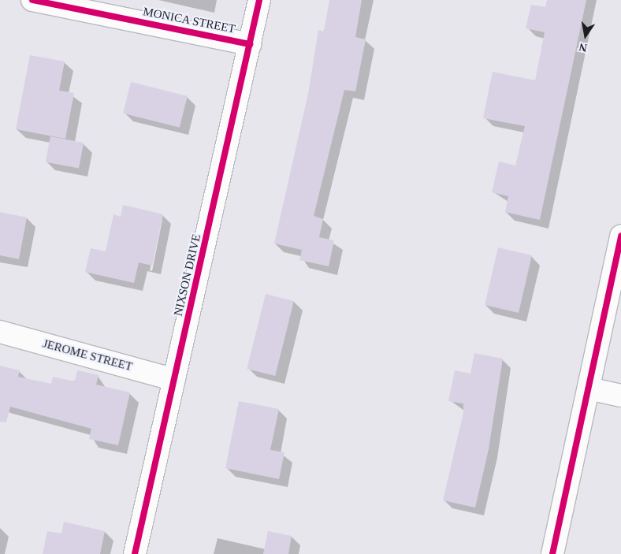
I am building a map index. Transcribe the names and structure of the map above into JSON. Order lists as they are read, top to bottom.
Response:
{
  "streets": {
    "street": ["MONICA STREET", "NIXSON DRIVE", "JEROME STREET"]
  },
  "crossings": [
    ["MONICA STREET", "NIXSON DRIVE"],
    ["NIXSON DRIVE", "JEROME STREET"]
  ],
  "north": "bottom"
}
